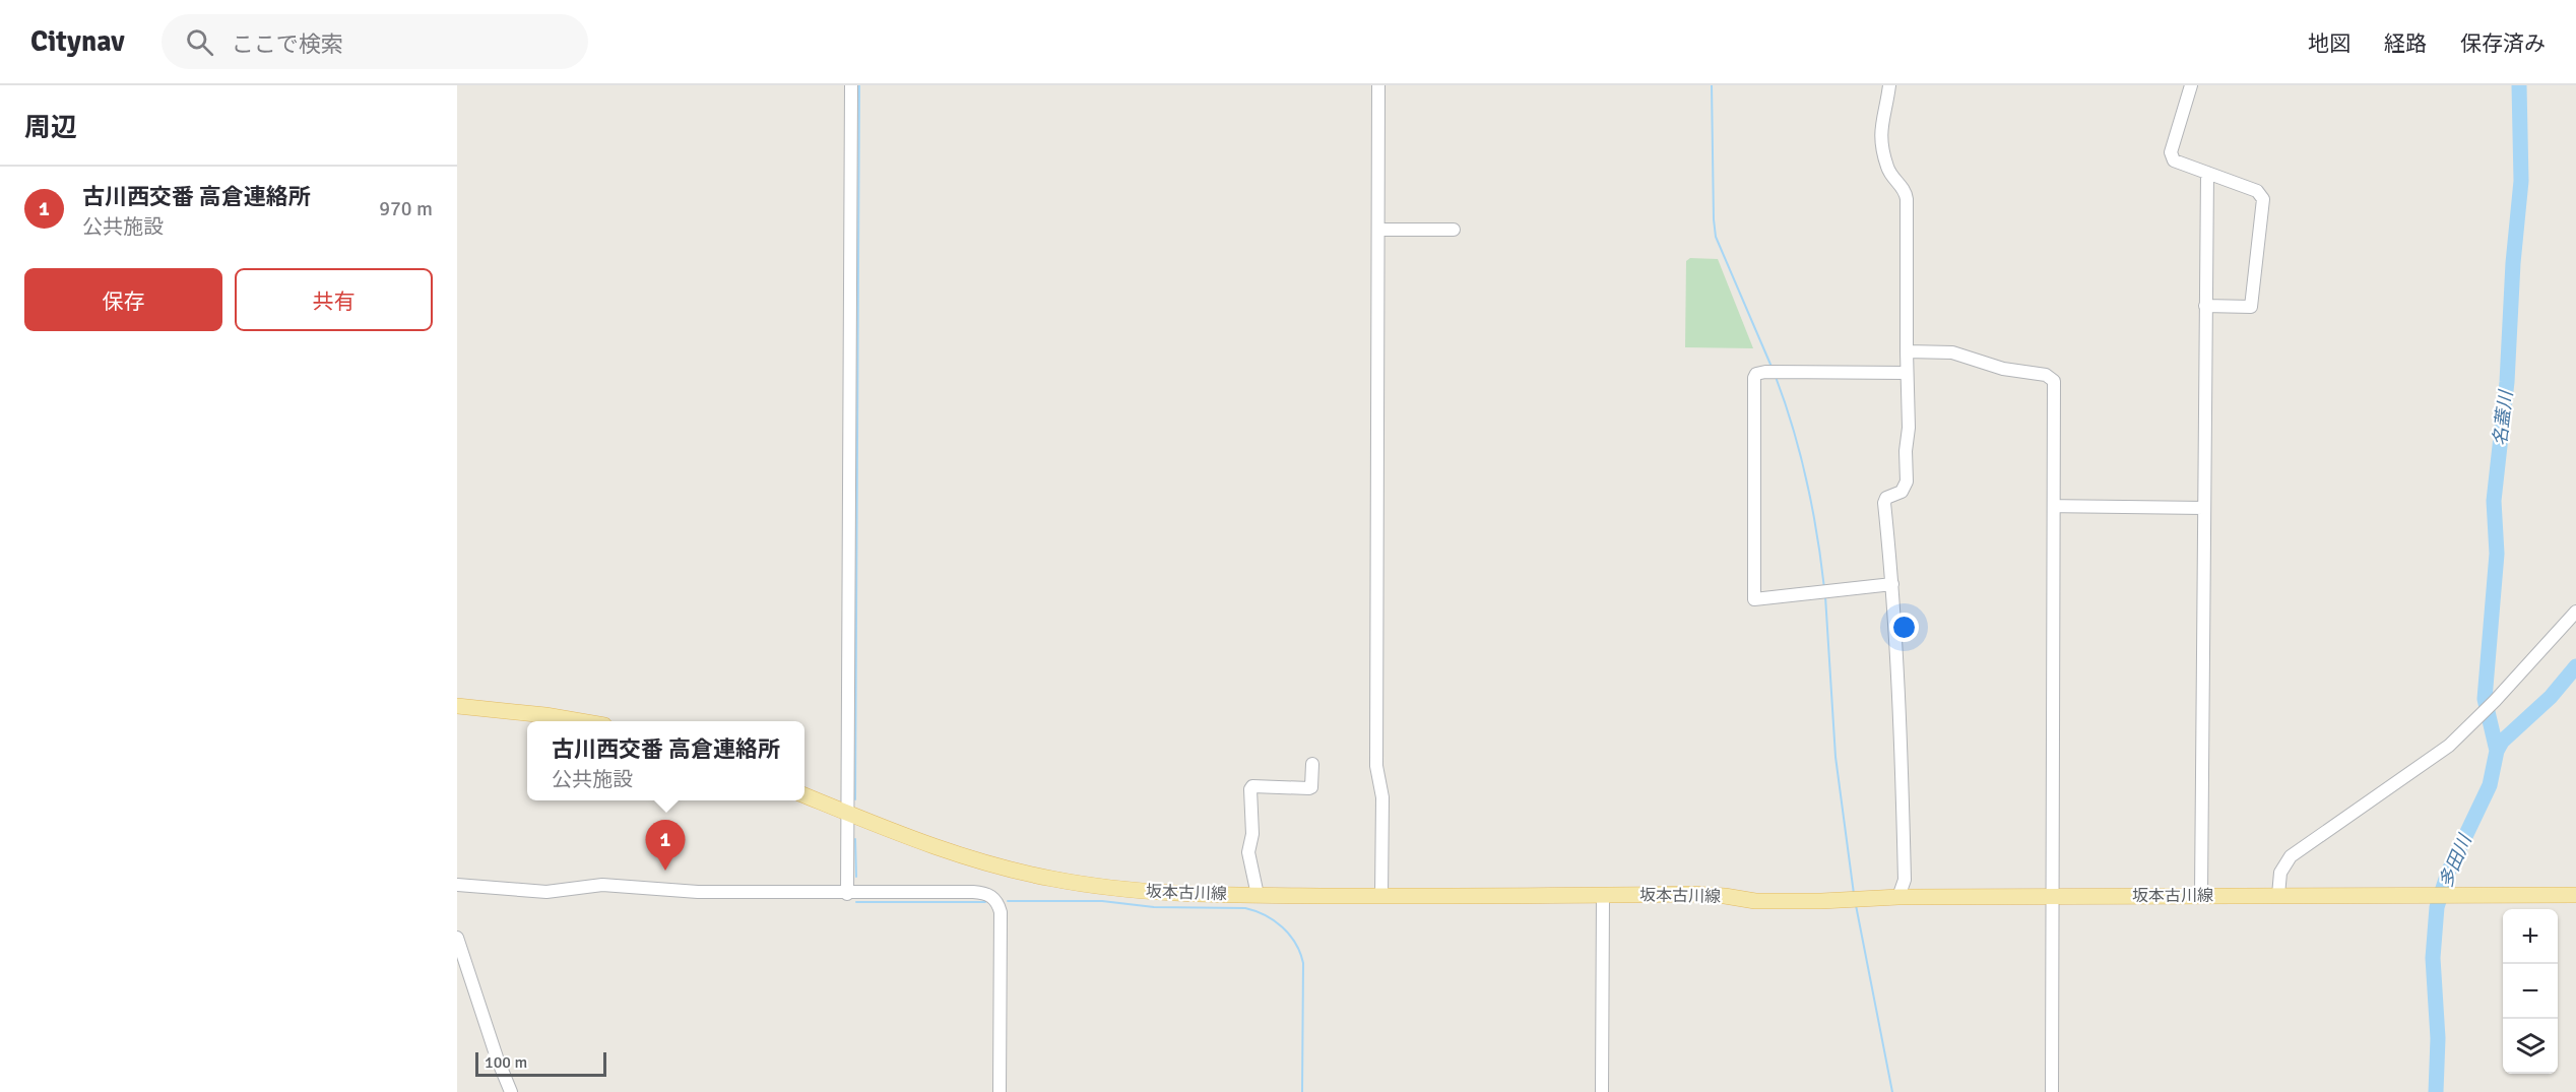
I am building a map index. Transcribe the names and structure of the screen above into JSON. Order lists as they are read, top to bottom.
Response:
{
  "streets": {
    "main road": ["坂本古川線"]
  },
  "water": ["名蓋川", "多田川"],
  "scale_bar": "100 m",
  "page": {
    "header": "Citynav",
    "search": "ここで検索",
    "nav": ["地図", "経路", "保存済み"],
    "heading": "周辺",
    "list": [
      {
        "mark": "1",
        "name": "古川西交番 高倉連絡所",
        "note": "公共施設",
        "value": "970 m"
      }
    ],
    "buttons": ["保存", "共有"],
    "popup": ["古川西交番 高倉連絡所", "公共施設"],
    "pins": "1",
    "map_buttons": ["+", "−"],
    "scale": "100 m"
  }
}
